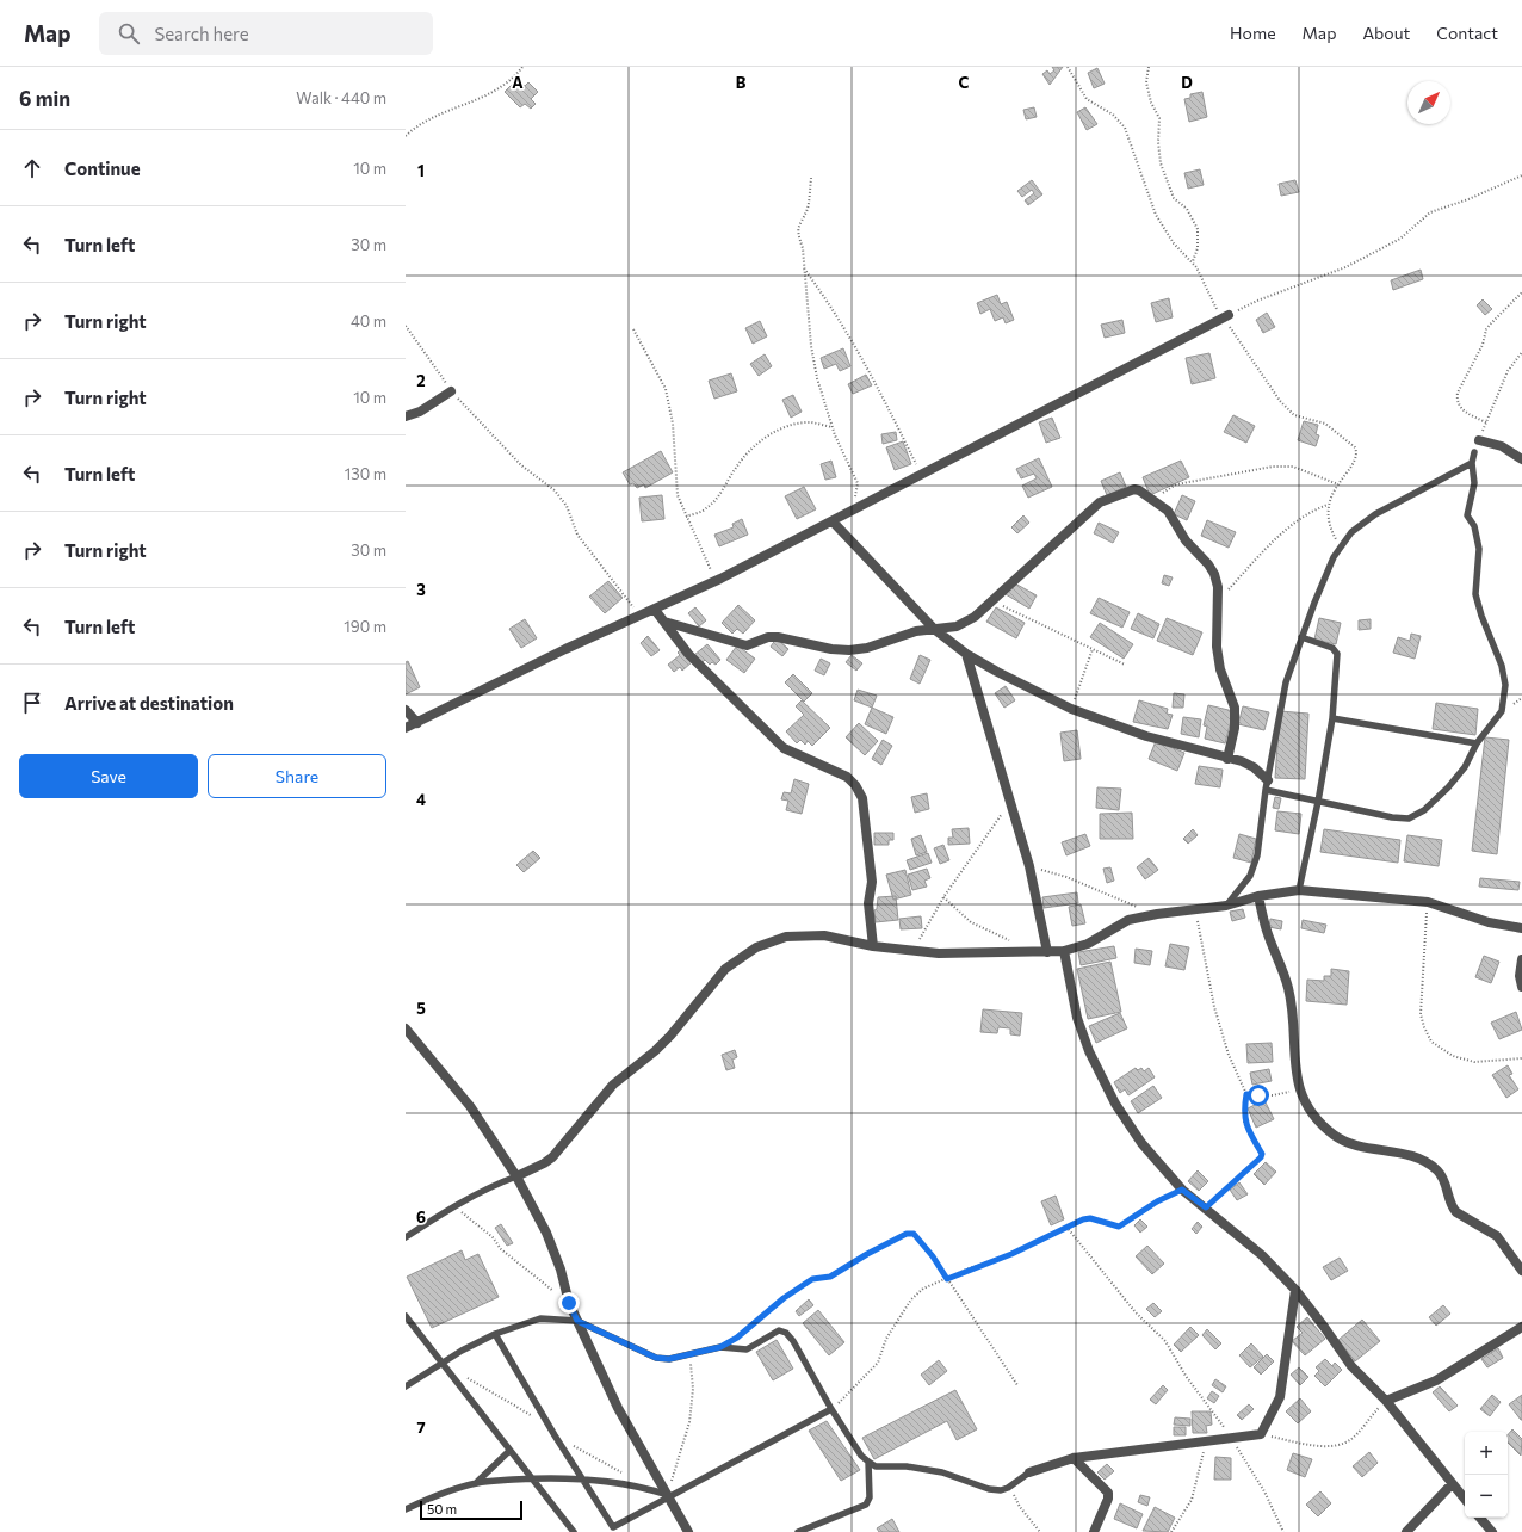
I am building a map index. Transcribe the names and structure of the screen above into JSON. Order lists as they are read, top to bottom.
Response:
{
  "scale_bar": "50 m",
  "north": "top right",
  "page": {
    "header": "Map",
    "search": "Search here",
    "nav": [
      "Home",
      "Map",
      "About",
      "Contact"
    ],
    "heading": ["6 min", "Walk · 440 m"],
    "list": [
      ["Continue", "10 m"],
      ["Turn left", "30 m"],
      ["Turn right", "40 m"],
      ["Turn right", "10 m"],
      ["Turn left", "130 m"],
      ["Turn right", "30 m"],
      ["Turn left", "190 m"],
      "Arrive at destination"
    ],
    "buttons": ["Save", "Share"],
    "map_buttons": ["+", "−"],
    "scale": "50 m"
  },
  "grid": {
    "columns": [
      "A",
      "B",
      "C",
      "D"
    ],
    "rows": [
      "1",
      "2",
      "3",
      "4",
      "5",
      "6",
      "7"
    ]
  }
}
